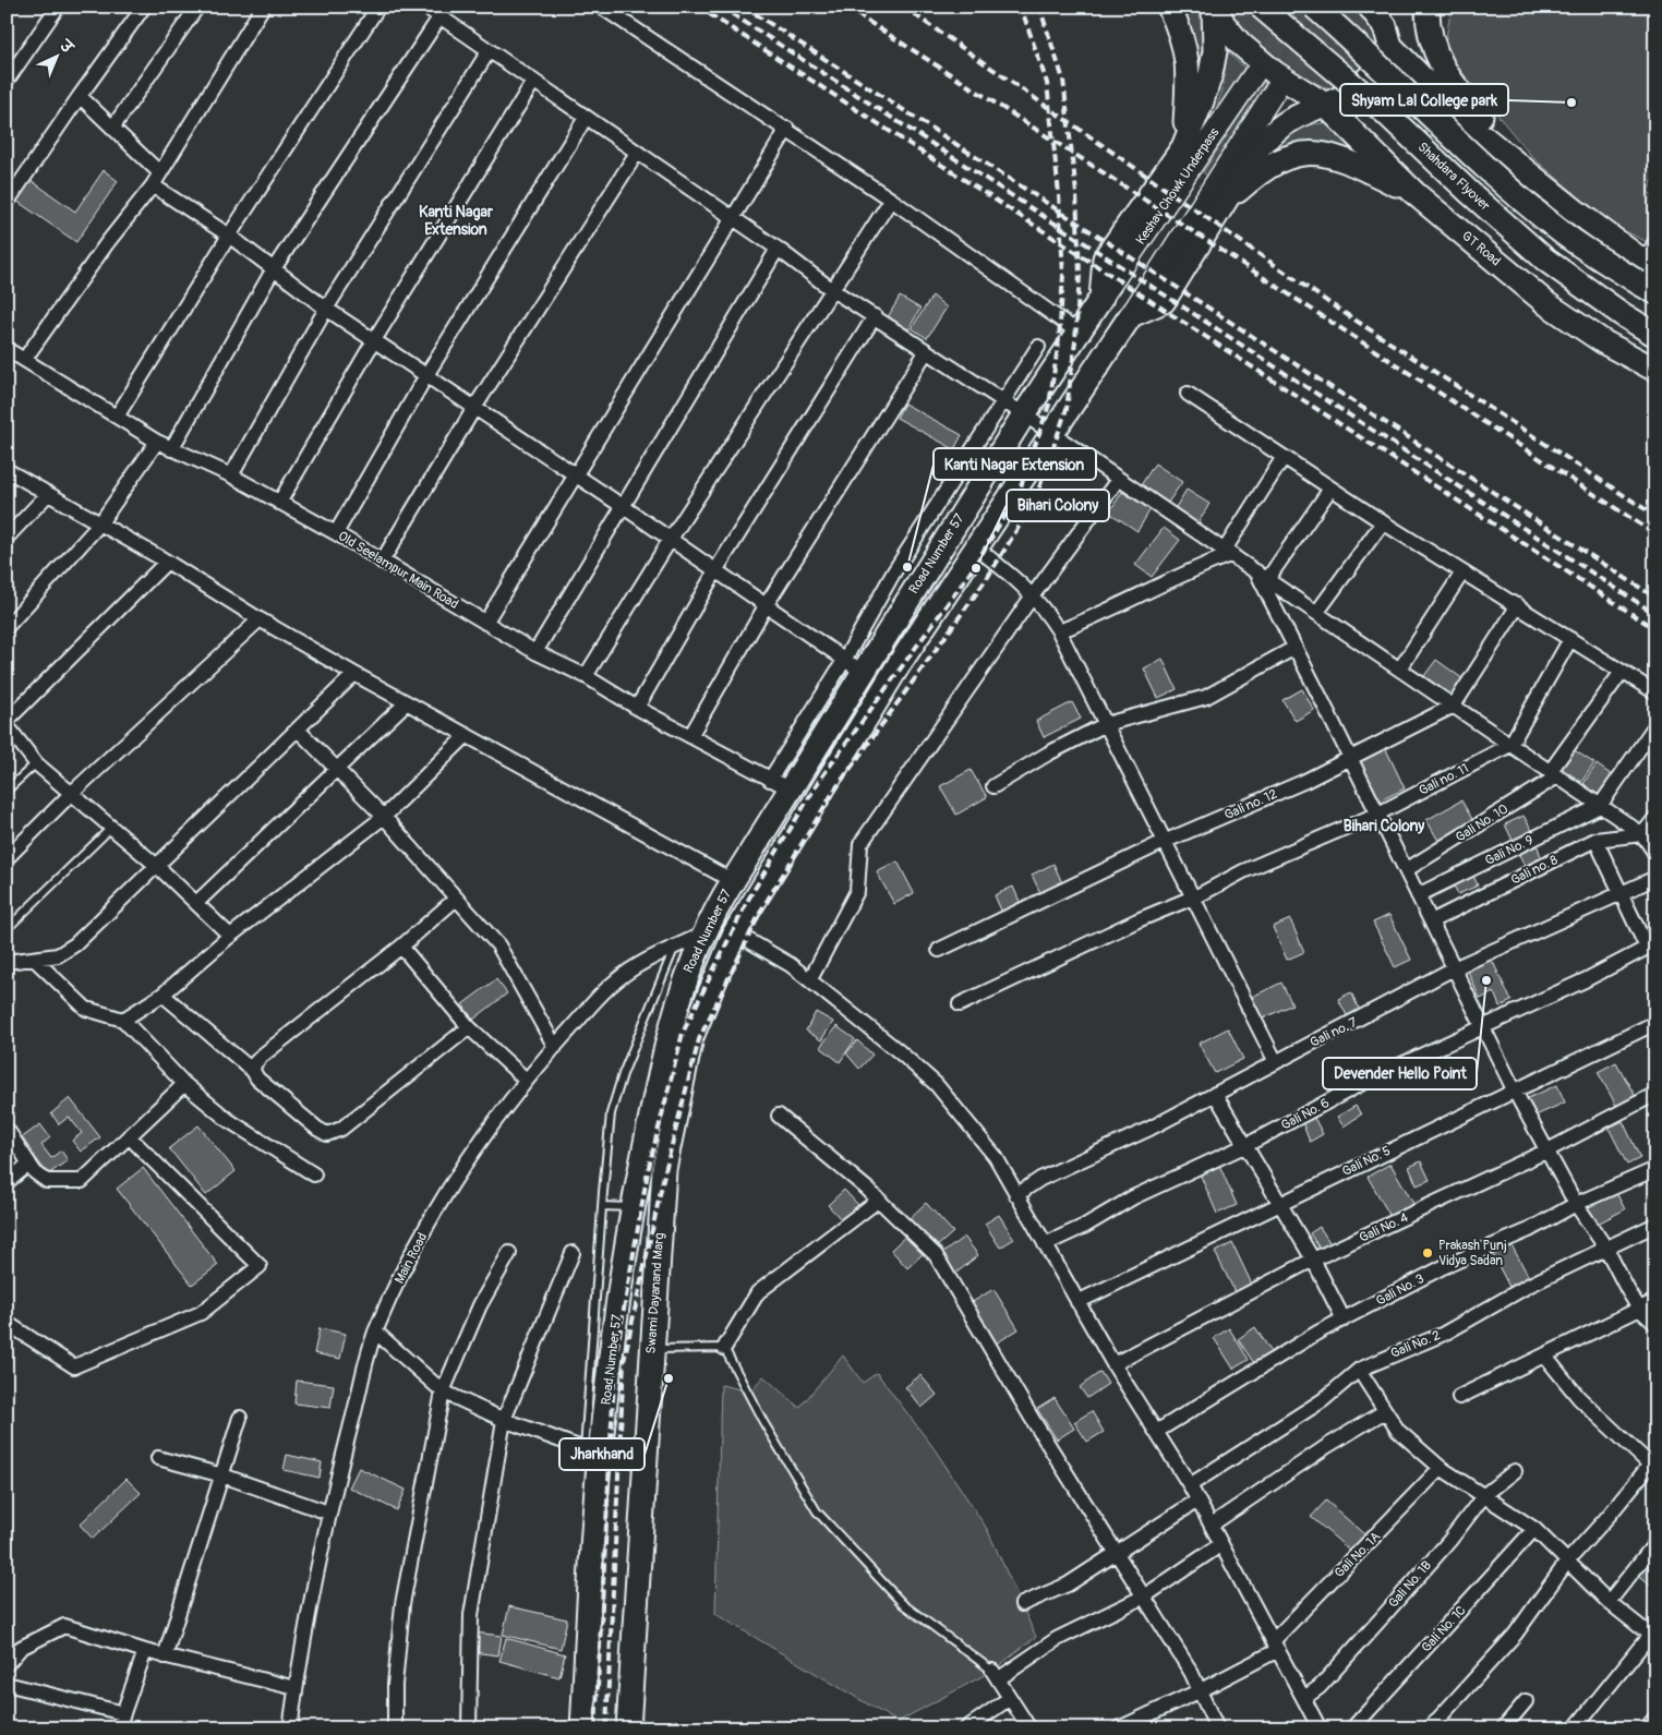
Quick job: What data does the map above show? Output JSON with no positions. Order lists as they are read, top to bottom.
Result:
{
  "streets": {
    "main road": [
      "Shahdara Flyover",
      "Keshav Chowk Underpass",
      "GT Road",
      "Road Number 57",
      "Swami Dayanand Marg"
    ],
    "street": [
      "Old Seelampur Main Road",
      "Gali no. 11",
      "Gali no. 12",
      "Gali No. 10",
      "Gali No. 9",
      "Gali no. 8",
      "Gali no. 7",
      "Gali No. 6",
      "Gali No. 5",
      "Gali No. 4",
      "Main Road",
      "Gali No. 3",
      "Gali No. 2",
      "Gali No. 1A",
      "Gali No. 1B",
      "Gali No. 1C"
    ]
  },
  "crossings": [
    ["Keshav Chowk Underpass", "Road Number 57"],
    ["Road Number 57", "Old Seelampur Main Road"],
    ["Road Number 57", "Main Road"],
    ["Road Number 57", "Swami Dayanand Marg"]
  ],
  "districts": ["Kanti Nagar Extension", "Bihari Colony"],
  "places": [
    "Shyam Lal College park",
    "Kanti Nagar Extension",
    "Bihari Colony",
    "Devender Hello Point",
    "Prakash Punj Vidya Sadan",
    "Jharkhand"
  ],
  "north": "top right"
}
